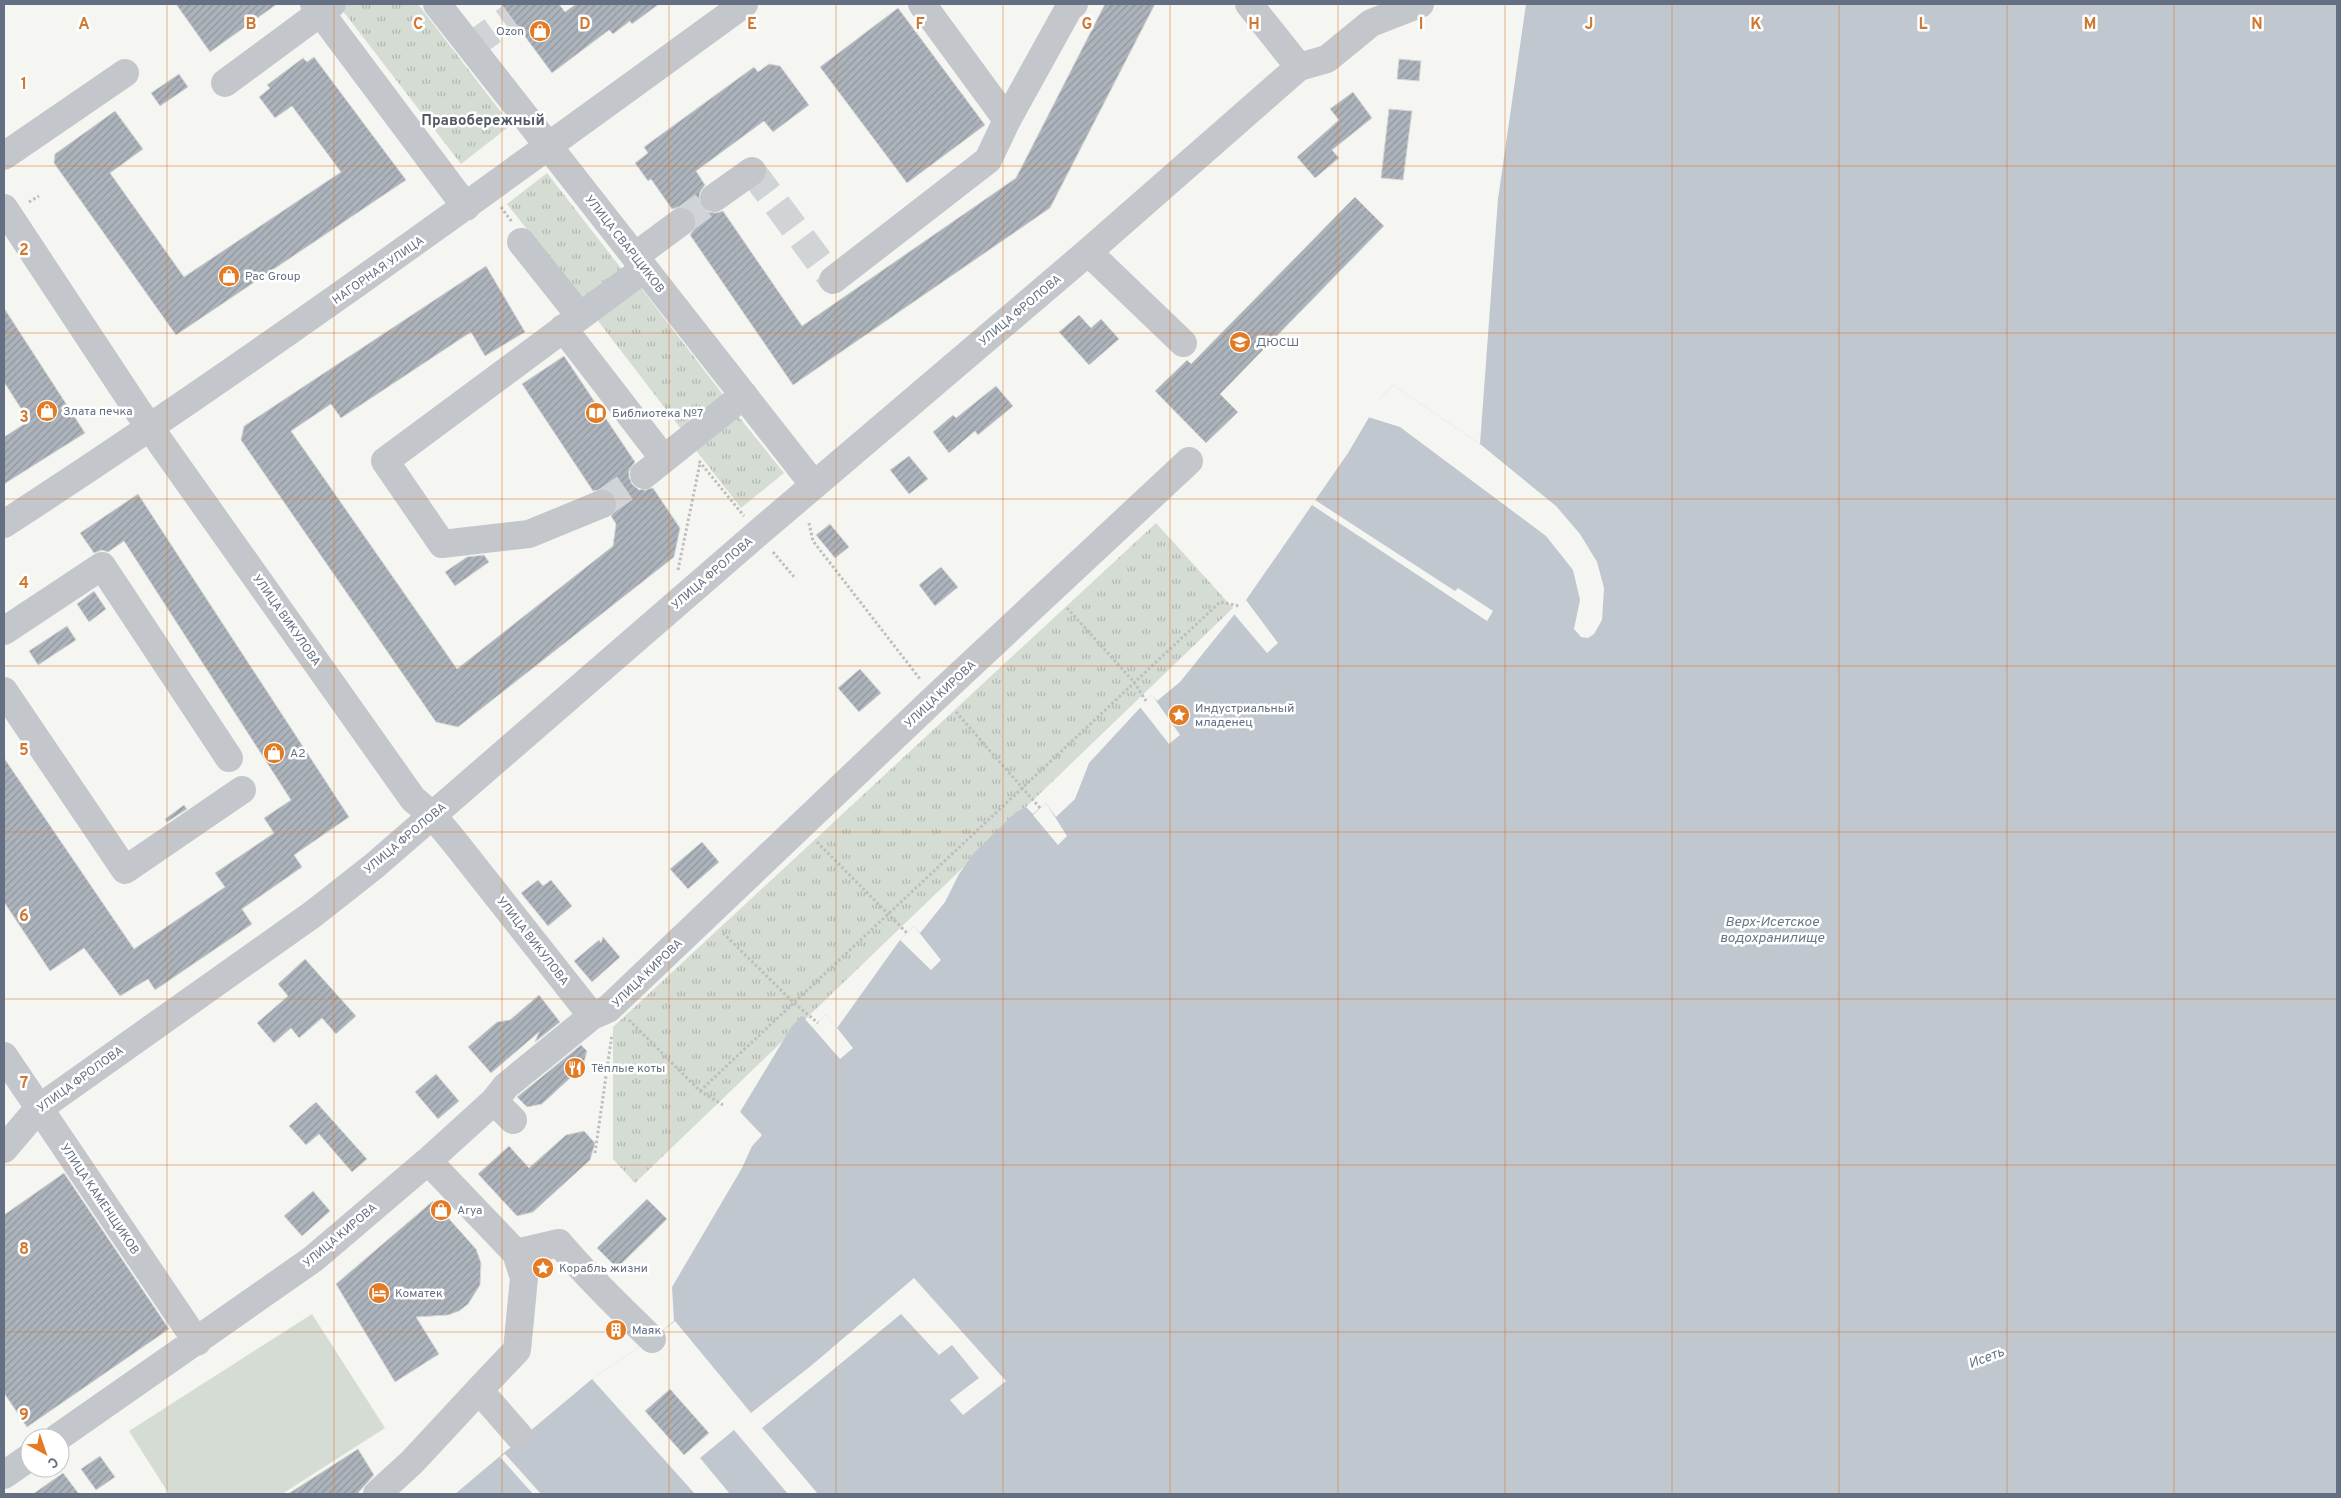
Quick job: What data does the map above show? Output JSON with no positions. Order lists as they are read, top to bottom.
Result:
{
  "streets": {
    "street": [
      "УЛИЦА СВАРЩИКОВ",
      "НАГОРНАЯ УЛИЦА",
      "УЛИЦА ФРОЛОВА",
      "УЛИЦА ВИКУЛОВА",
      "УЛИЦА КИРОВА",
      "УЛИЦА КАМЕНЩИКОВ"
    ]
  },
  "crossings": [
    ["УЛИЦА СВАРЩИКОВ", "НАГОРНАЯ УЛИЦА"],
    ["УЛИЦА СВАРЩИКОВ", "УЛИЦА ФРОЛОВА"],
    ["НАГОРНАЯ УЛИЦА", "УЛИЦА ВИКУЛОВА"],
    ["УЛИЦА ФРОЛОВА", "УЛИЦА ВИКУЛОВА"],
    ["УЛИЦА ФРОЛОВА", "УЛИЦА КАМЕНЩИКОВ"],
    ["УЛИЦА ВИКУЛОВА", "УЛИЦА КИРОВА"],
    ["УЛИЦА КИРОВА", "УЛИЦА КАМЕНЩИКОВ"]
  ],
  "districts": ["Правобережный"],
  "water": ["Верх-Исетское водохранилище", "Исеть"],
  "places": {
    "shop": [
      "Ozon",
      "Pac Group",
      "Злата печка",
      "А2",
      "Arya"
    ],
    "school or university": ["ДЮСШ"],
    "library": ["Библиотека №7"],
    "place": ["Индустриальный младенец", "Корабль жизни"],
    "restaurant": ["Тёплые коты"],
    "hotel": ["Коматек"],
    "building": ["Маяк"]
  },
  "north": "bottom right",
  "grid": {
    "columns": [
      "A",
      "B",
      "C",
      "D",
      "E",
      "F",
      "G",
      "H",
      "I",
      "J",
      "K",
      "L",
      "M",
      "N"
    ],
    "rows": [
      "1",
      "2",
      "3",
      "4",
      "5",
      "6",
      "7",
      "8",
      "9"
    ]
  }
}
